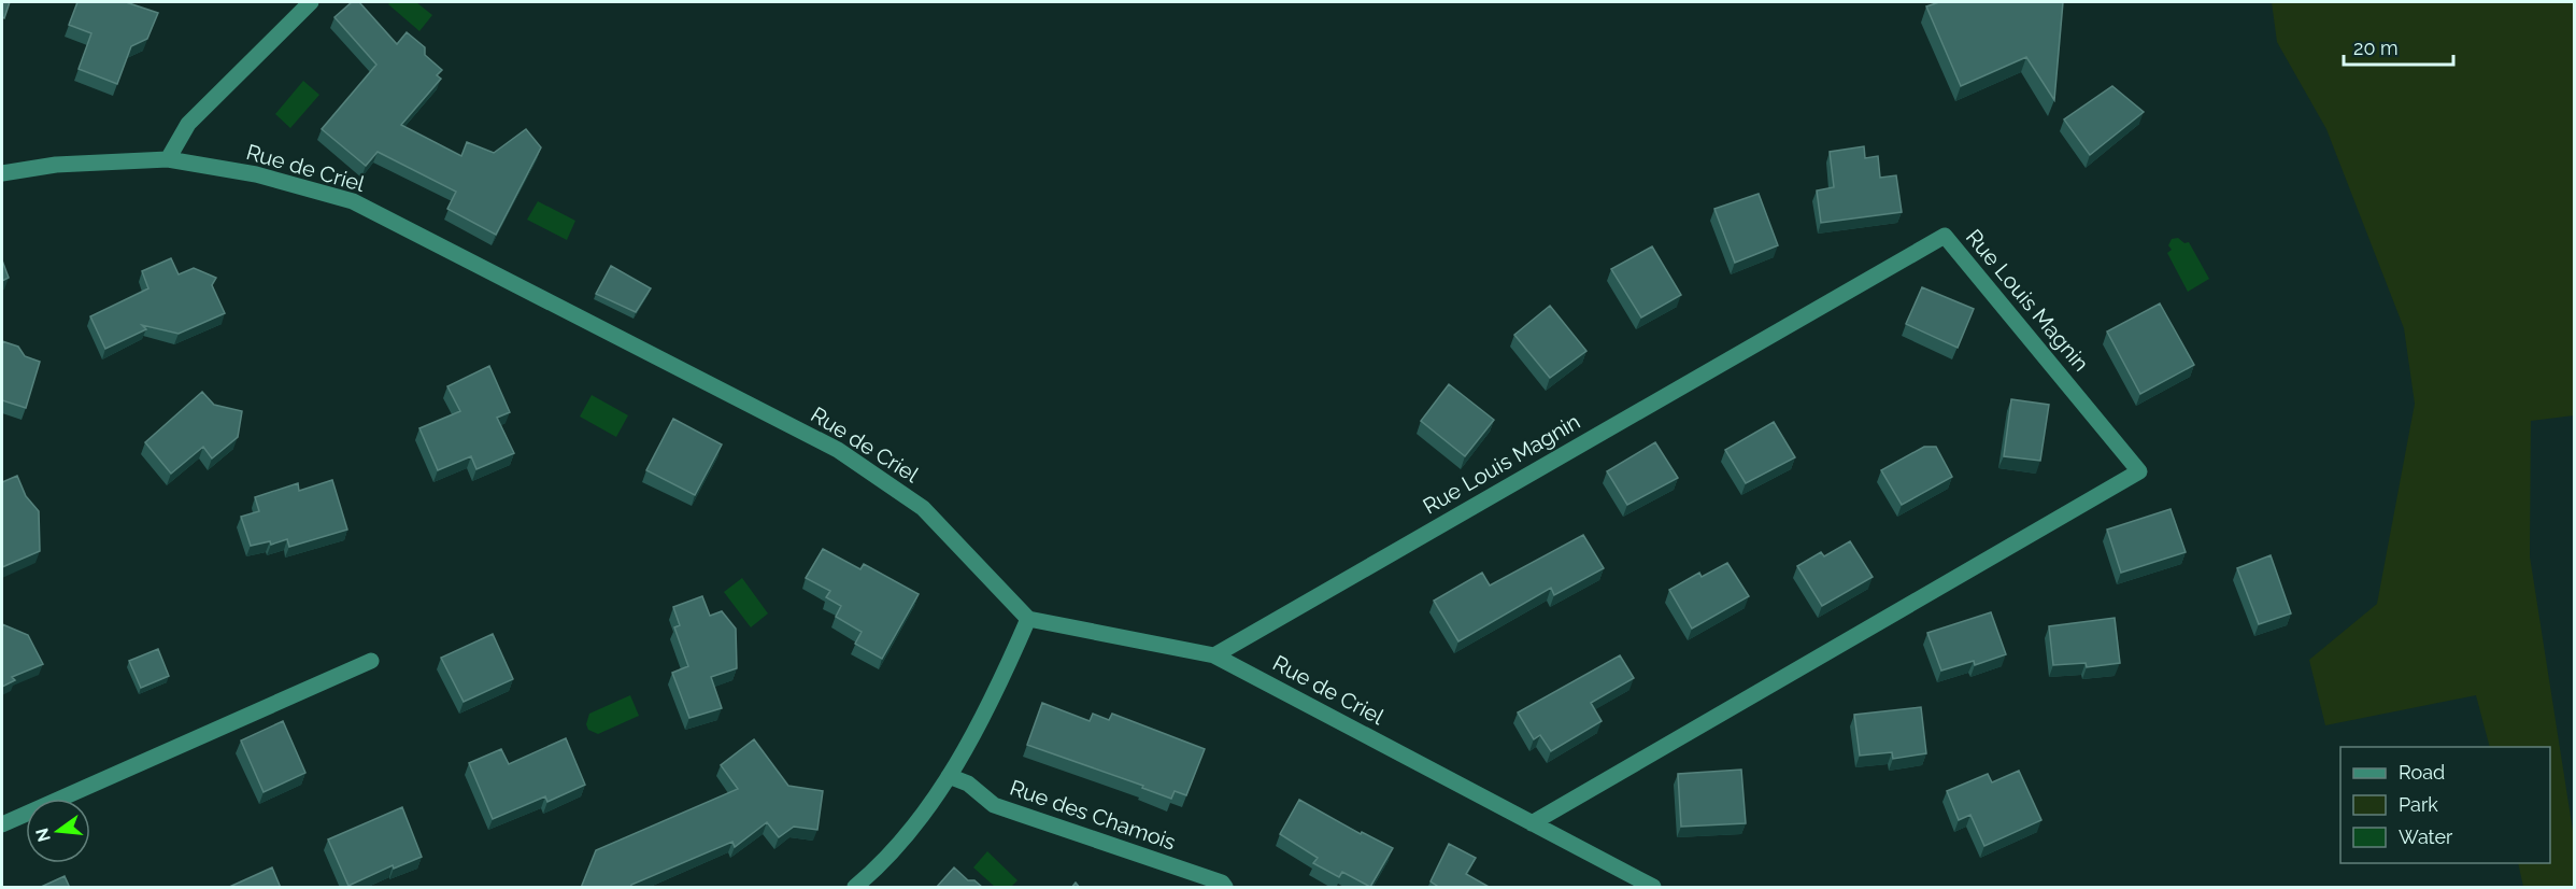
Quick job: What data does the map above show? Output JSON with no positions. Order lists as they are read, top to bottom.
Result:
{
  "streets": {
    "street": ["Rue de Criel", "Rue Louis Magnin", "Rue des Chamois"]
  },
  "crossings": [
    ["Rue de Criel", "Rue Louis Magnin"]
  ],
  "legend": ["Road", "Park", "Water"],
  "scale_bar": "20 m",
  "north": "left"
}
